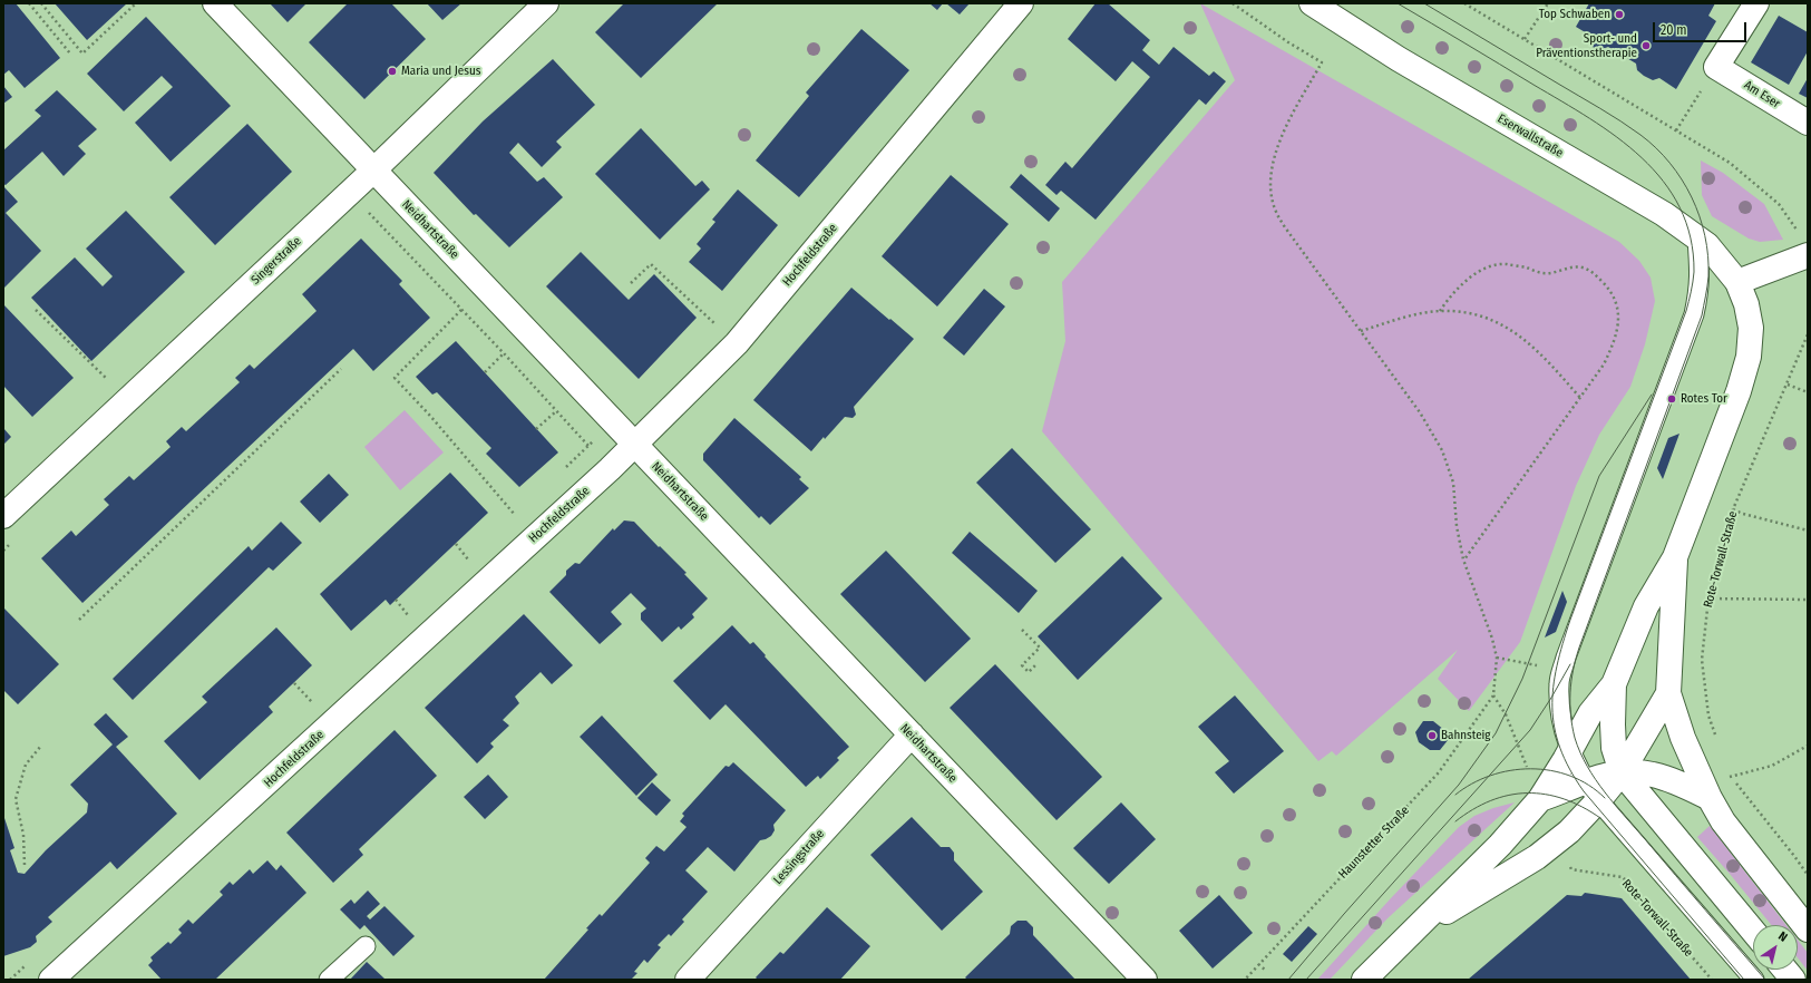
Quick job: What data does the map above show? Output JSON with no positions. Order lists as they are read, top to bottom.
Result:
{
  "streets": {
    "street": [
      "Am Eser",
      "Eserwallstraße",
      "Neidhartstraße",
      "Hochfeldstraße",
      "Singerstraße",
      "Lessingstraße"
    ],
    "path": ["Rote-Torwall-Straße", "Haunstetter Straße"]
  },
  "crossings": [
    ["Neidhartstraße", "Hochfeldstraße"],
    ["Neidhartstraße", "Singerstraße"],
    ["Neidhartstraße", "Lessingstraße"]
  ],
  "places": [
    "Top Schwaben",
    "Sport- und Präventionstherapie",
    "Maria und Jesus",
    "Rotes Tor",
    "Bahnsteig"
  ],
  "scale_bar": "20 m",
  "north": "top right"
}
